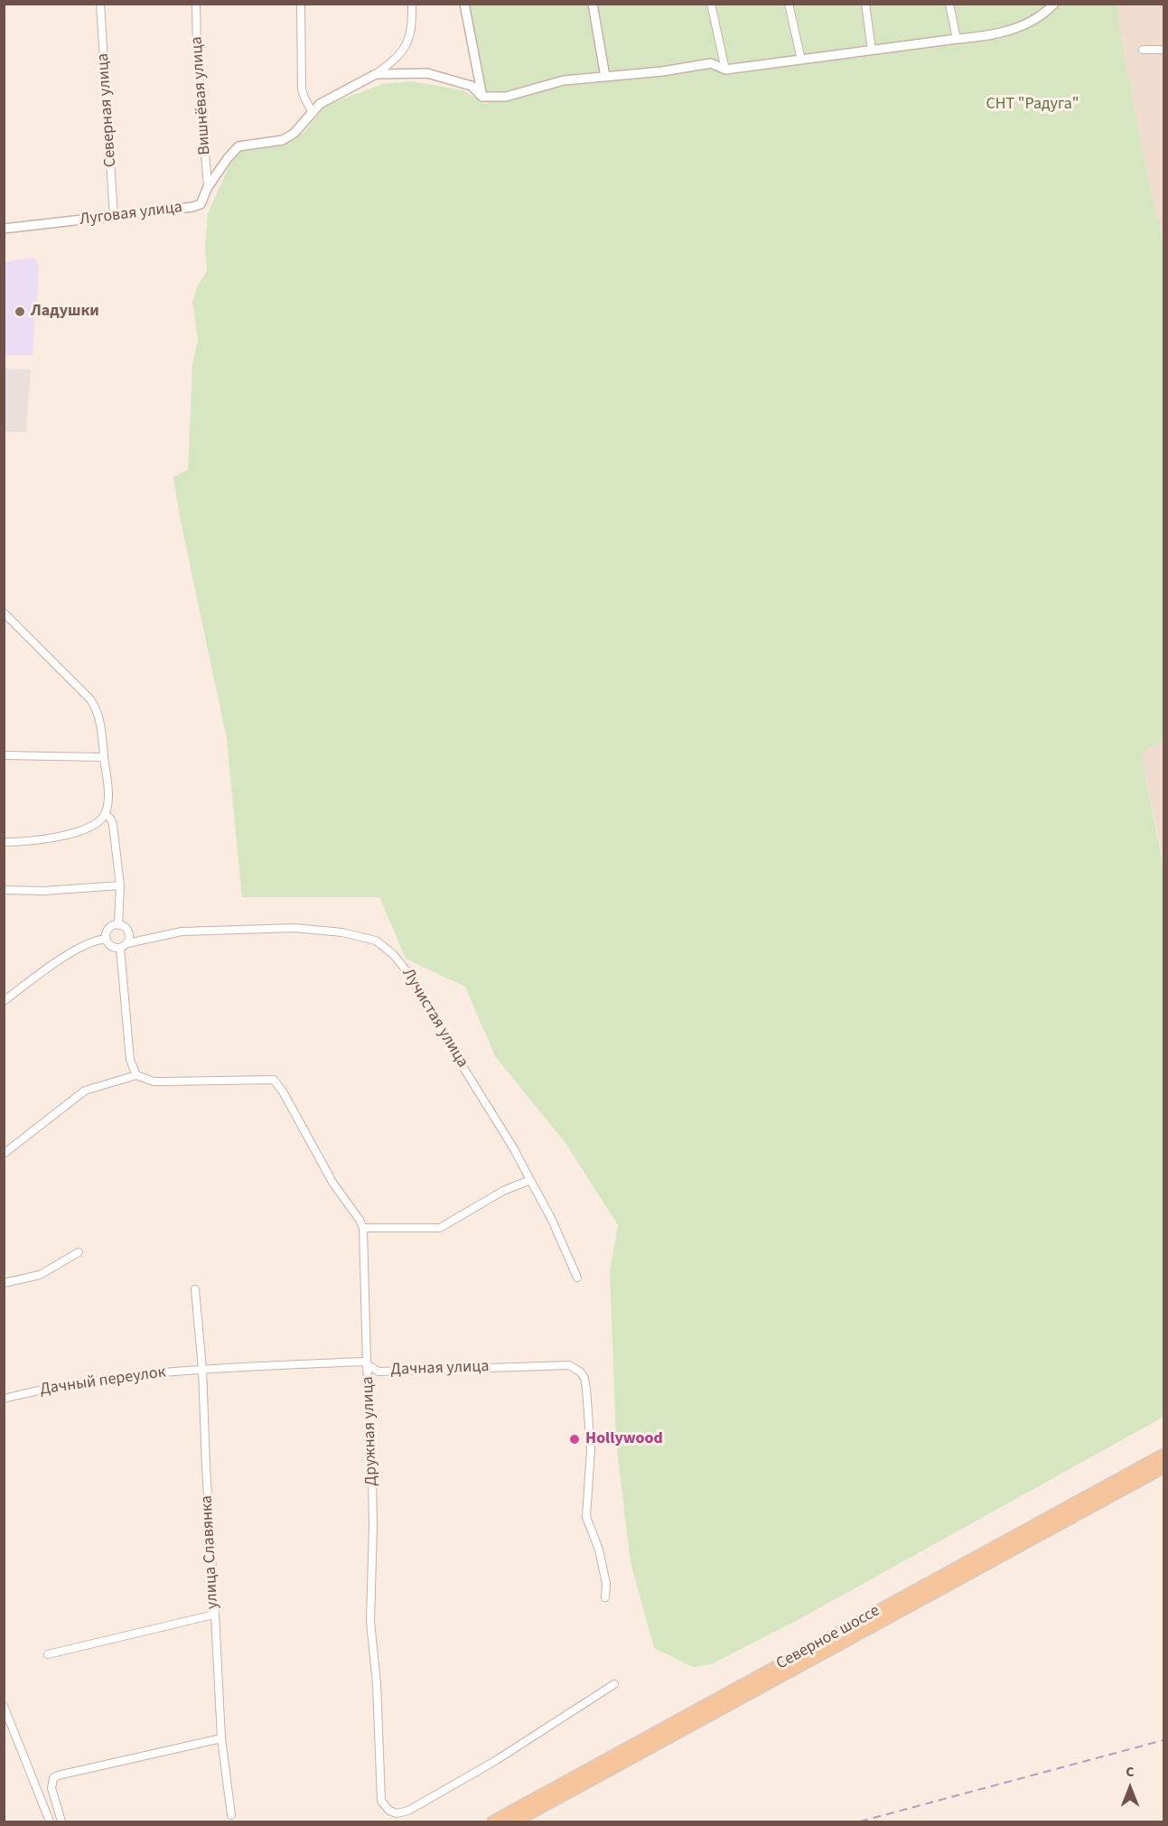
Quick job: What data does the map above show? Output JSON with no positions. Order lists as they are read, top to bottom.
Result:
{
  "streets": {
    "main road": ["Северное шоссе"],
    "street": [
      "Вишнёвая улица",
      "Северная улица",
      "Луговая улица",
      "Лучистая улица",
      "Дачная улица",
      "Дачный переулок",
      "Дружная улица",
      "улица Славянка"
    ]
  },
  "crossings": [
    ["Вишнёвая улица", "Луговая улица"],
    ["Северная улица", "Луговая улица"],
    ["Дачная улица", "Дачный переулок"],
    ["Дачная улица", "Дружная улица"],
    ["Дачная улица", "улица Славянка"],
    ["Дачный переулок", "улица Славянка"]
  ],
  "parks": ["СНТ \"Радуга\""],
  "places": ["Ладушки", "Hollywood"],
  "north": "top"
}
